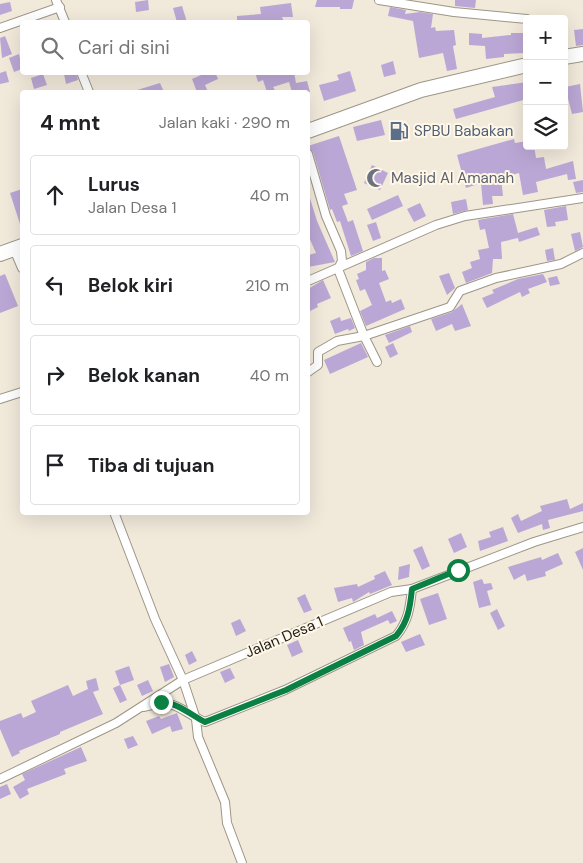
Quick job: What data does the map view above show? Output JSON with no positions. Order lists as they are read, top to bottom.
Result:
{
  "streets": {
    "street": ["Jalan Desa 1"]
  },
  "places": {
    "fuel station": ["SPBU Babakan"],
    "mosque": ["Masjid Al Amanah"]
  },
  "page": {
    "map_buttons": ["+", "−"],
    "search": "Cari di sini",
    "heading": ["4 mnt", "Jalan kaki · 290 m"],
    "list": [
      ["Lurus", "Jalan Desa 1", "40 m"],
      ["Belok kiri", "210 m"],
      ["Belok kanan", "40 m"],
      "Tiba di tujuan"
    ]
  }
}
